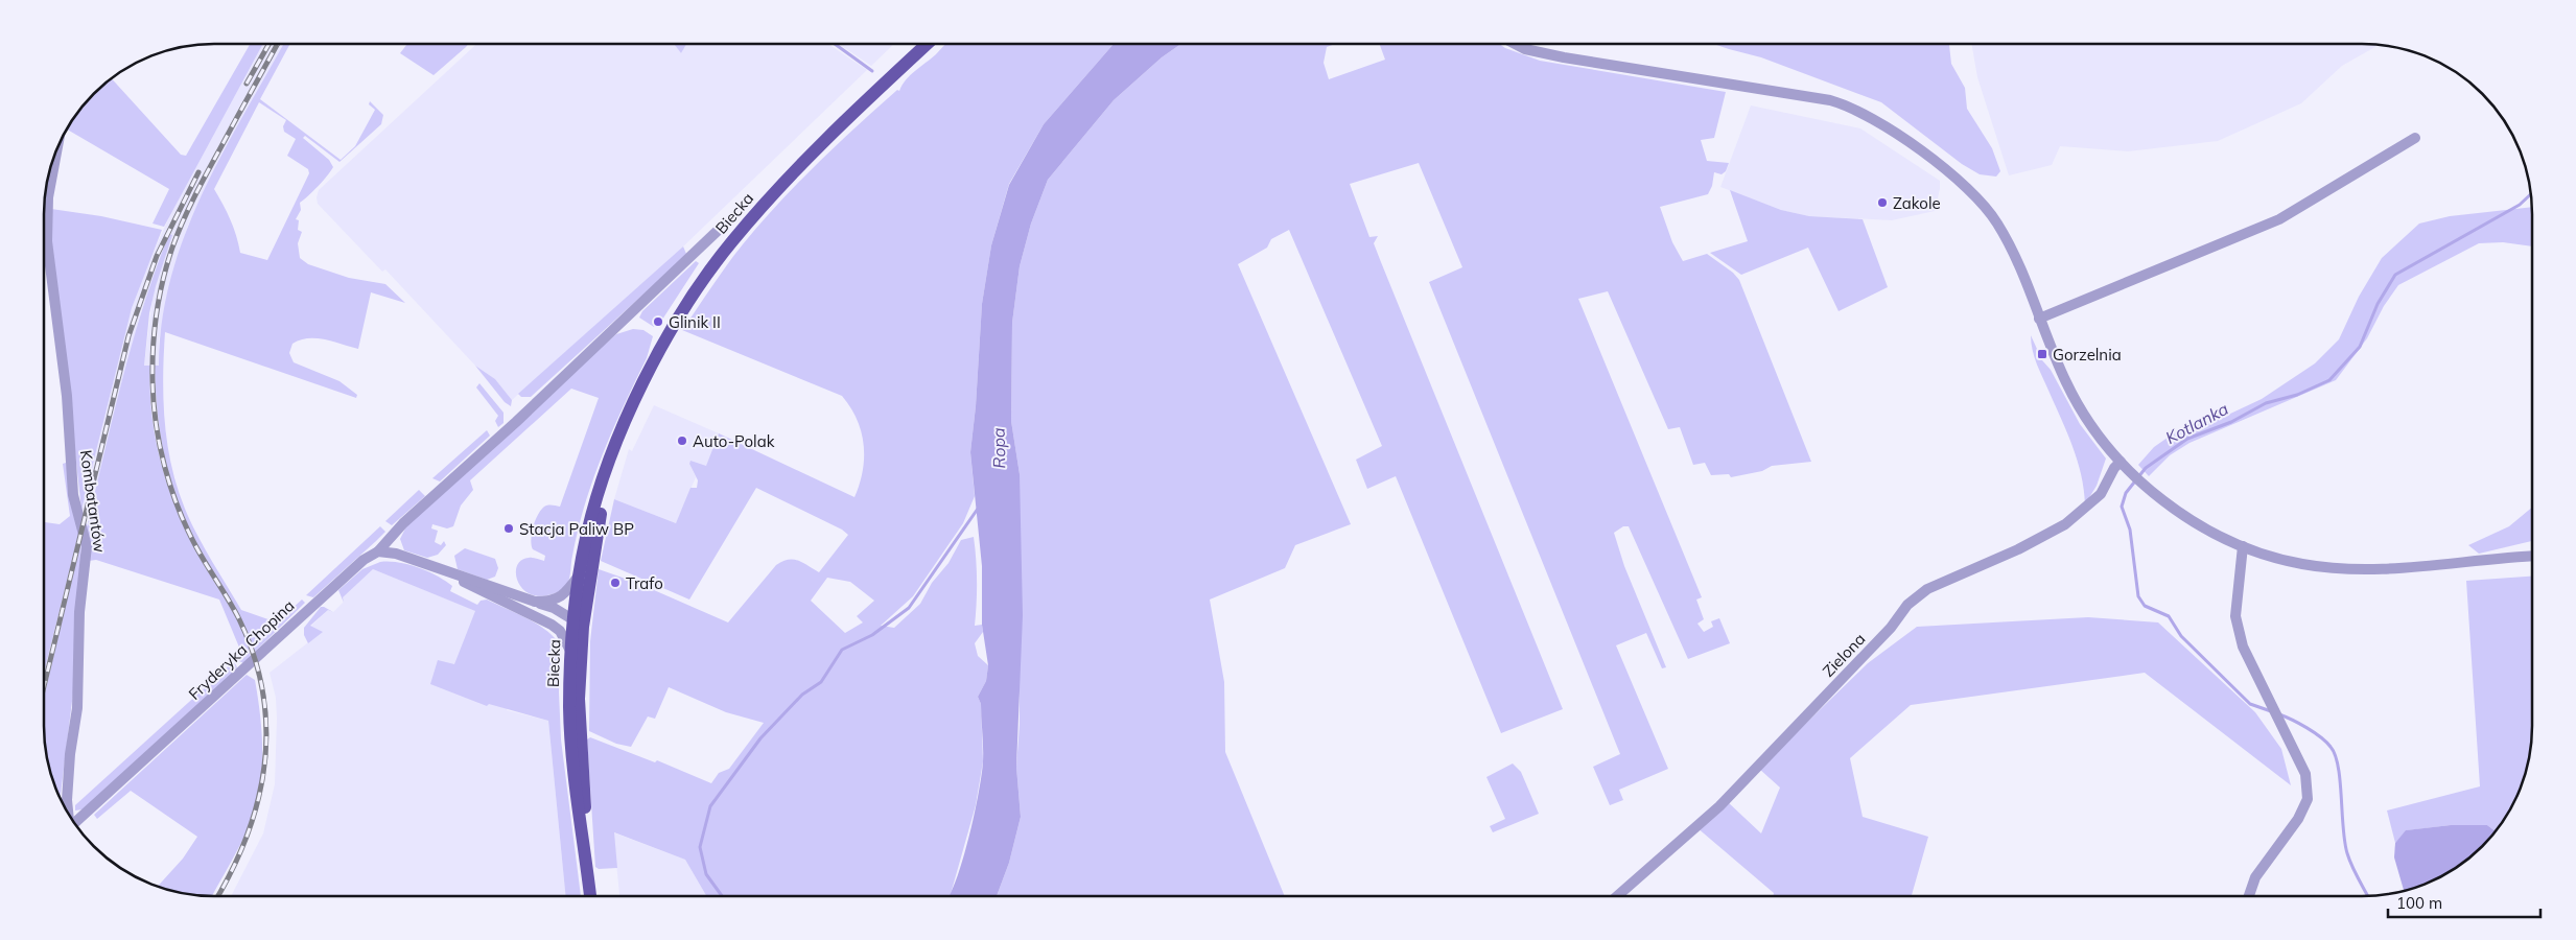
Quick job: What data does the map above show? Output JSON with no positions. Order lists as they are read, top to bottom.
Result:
{
  "streets": {
    "main road": ["Biecka"],
    "street": ["Kombatantów", "Fryderyka Chopina", "Zielona"]
  },
  "water": ["Kotlanka", "Ropa"],
  "places": {
    "other": [
      "Zakole",
      "Glinik II",
      "Auto-Polak",
      "Stacja Paliw BP",
      "Trafo"
    ],
    "transit": ["Gorzelnia"]
  },
  "scale_bar": "100 m"
}
